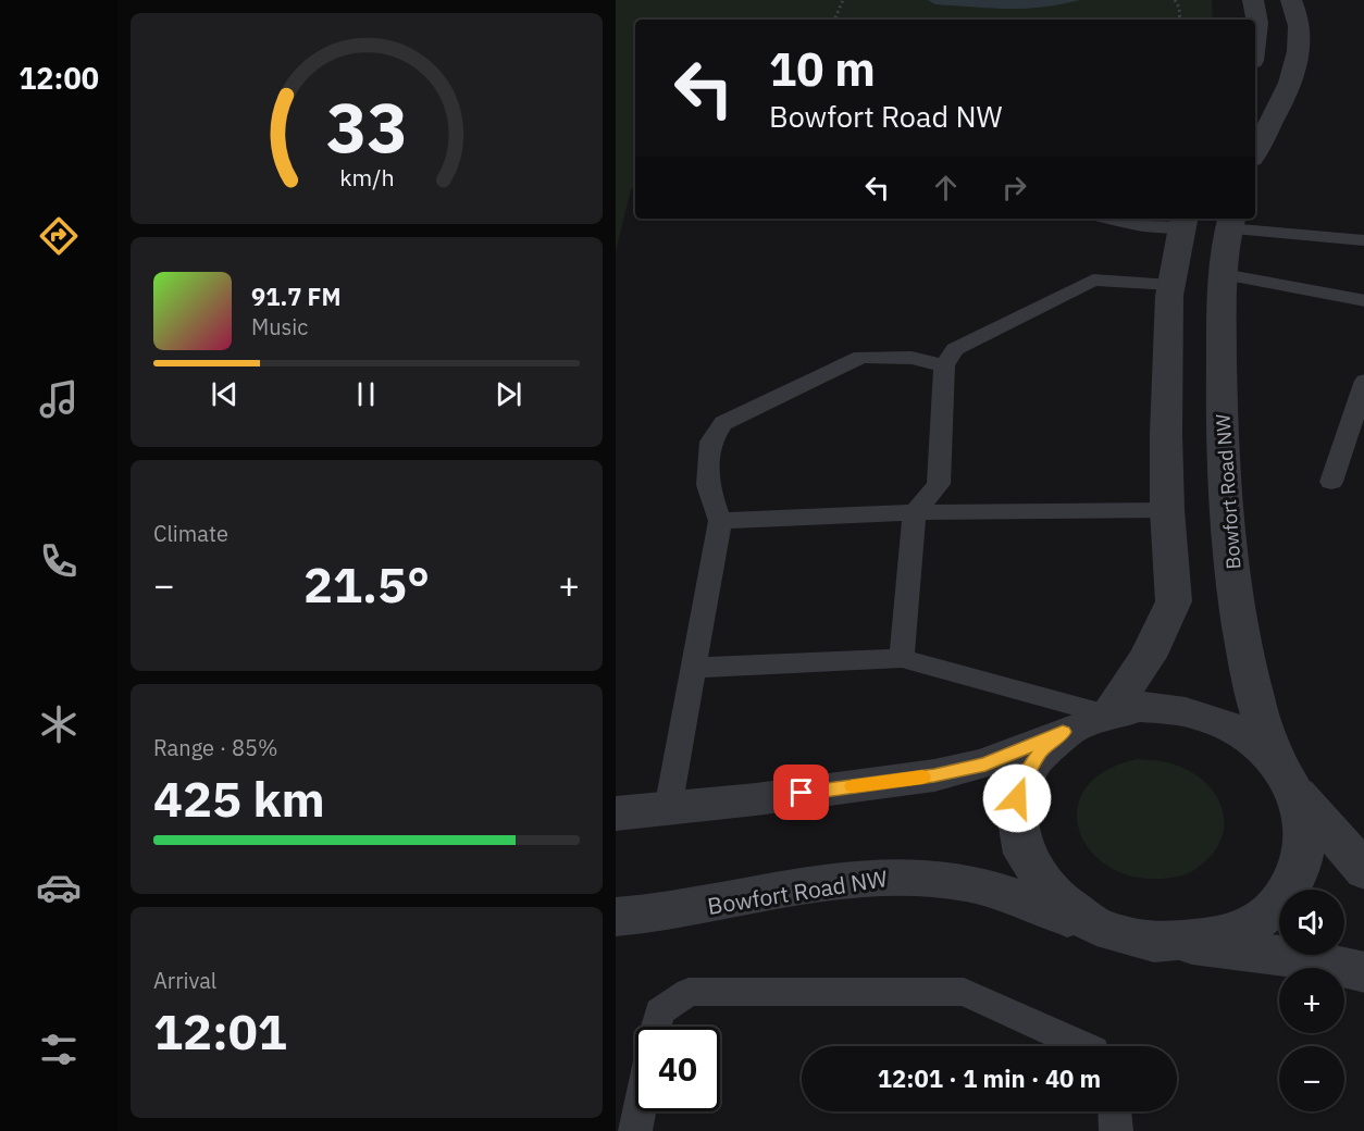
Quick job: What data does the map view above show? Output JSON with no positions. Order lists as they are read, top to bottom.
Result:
{
  "streets": {
    "street": ["Bowfort Road NW"]
  },
  "page": {
    "tabs": "12:00",
    "turn": ["10 m", "Bowfort Road NW"],
    "song": ["91.7 FM", "Music"],
    "tile": [
      "Climate",
      ["Range · 85%", "425 km"],
      ["Arrival", "12:01"]
    ],
    "heat": ["−", "21.5°", "+"],
    "map_buttons": ["+", "−"],
    "limit": "40",
    "trip": "12:01 · 1 min · 40 m",
    "gauge": ["33", "km/h"]
  }
}
